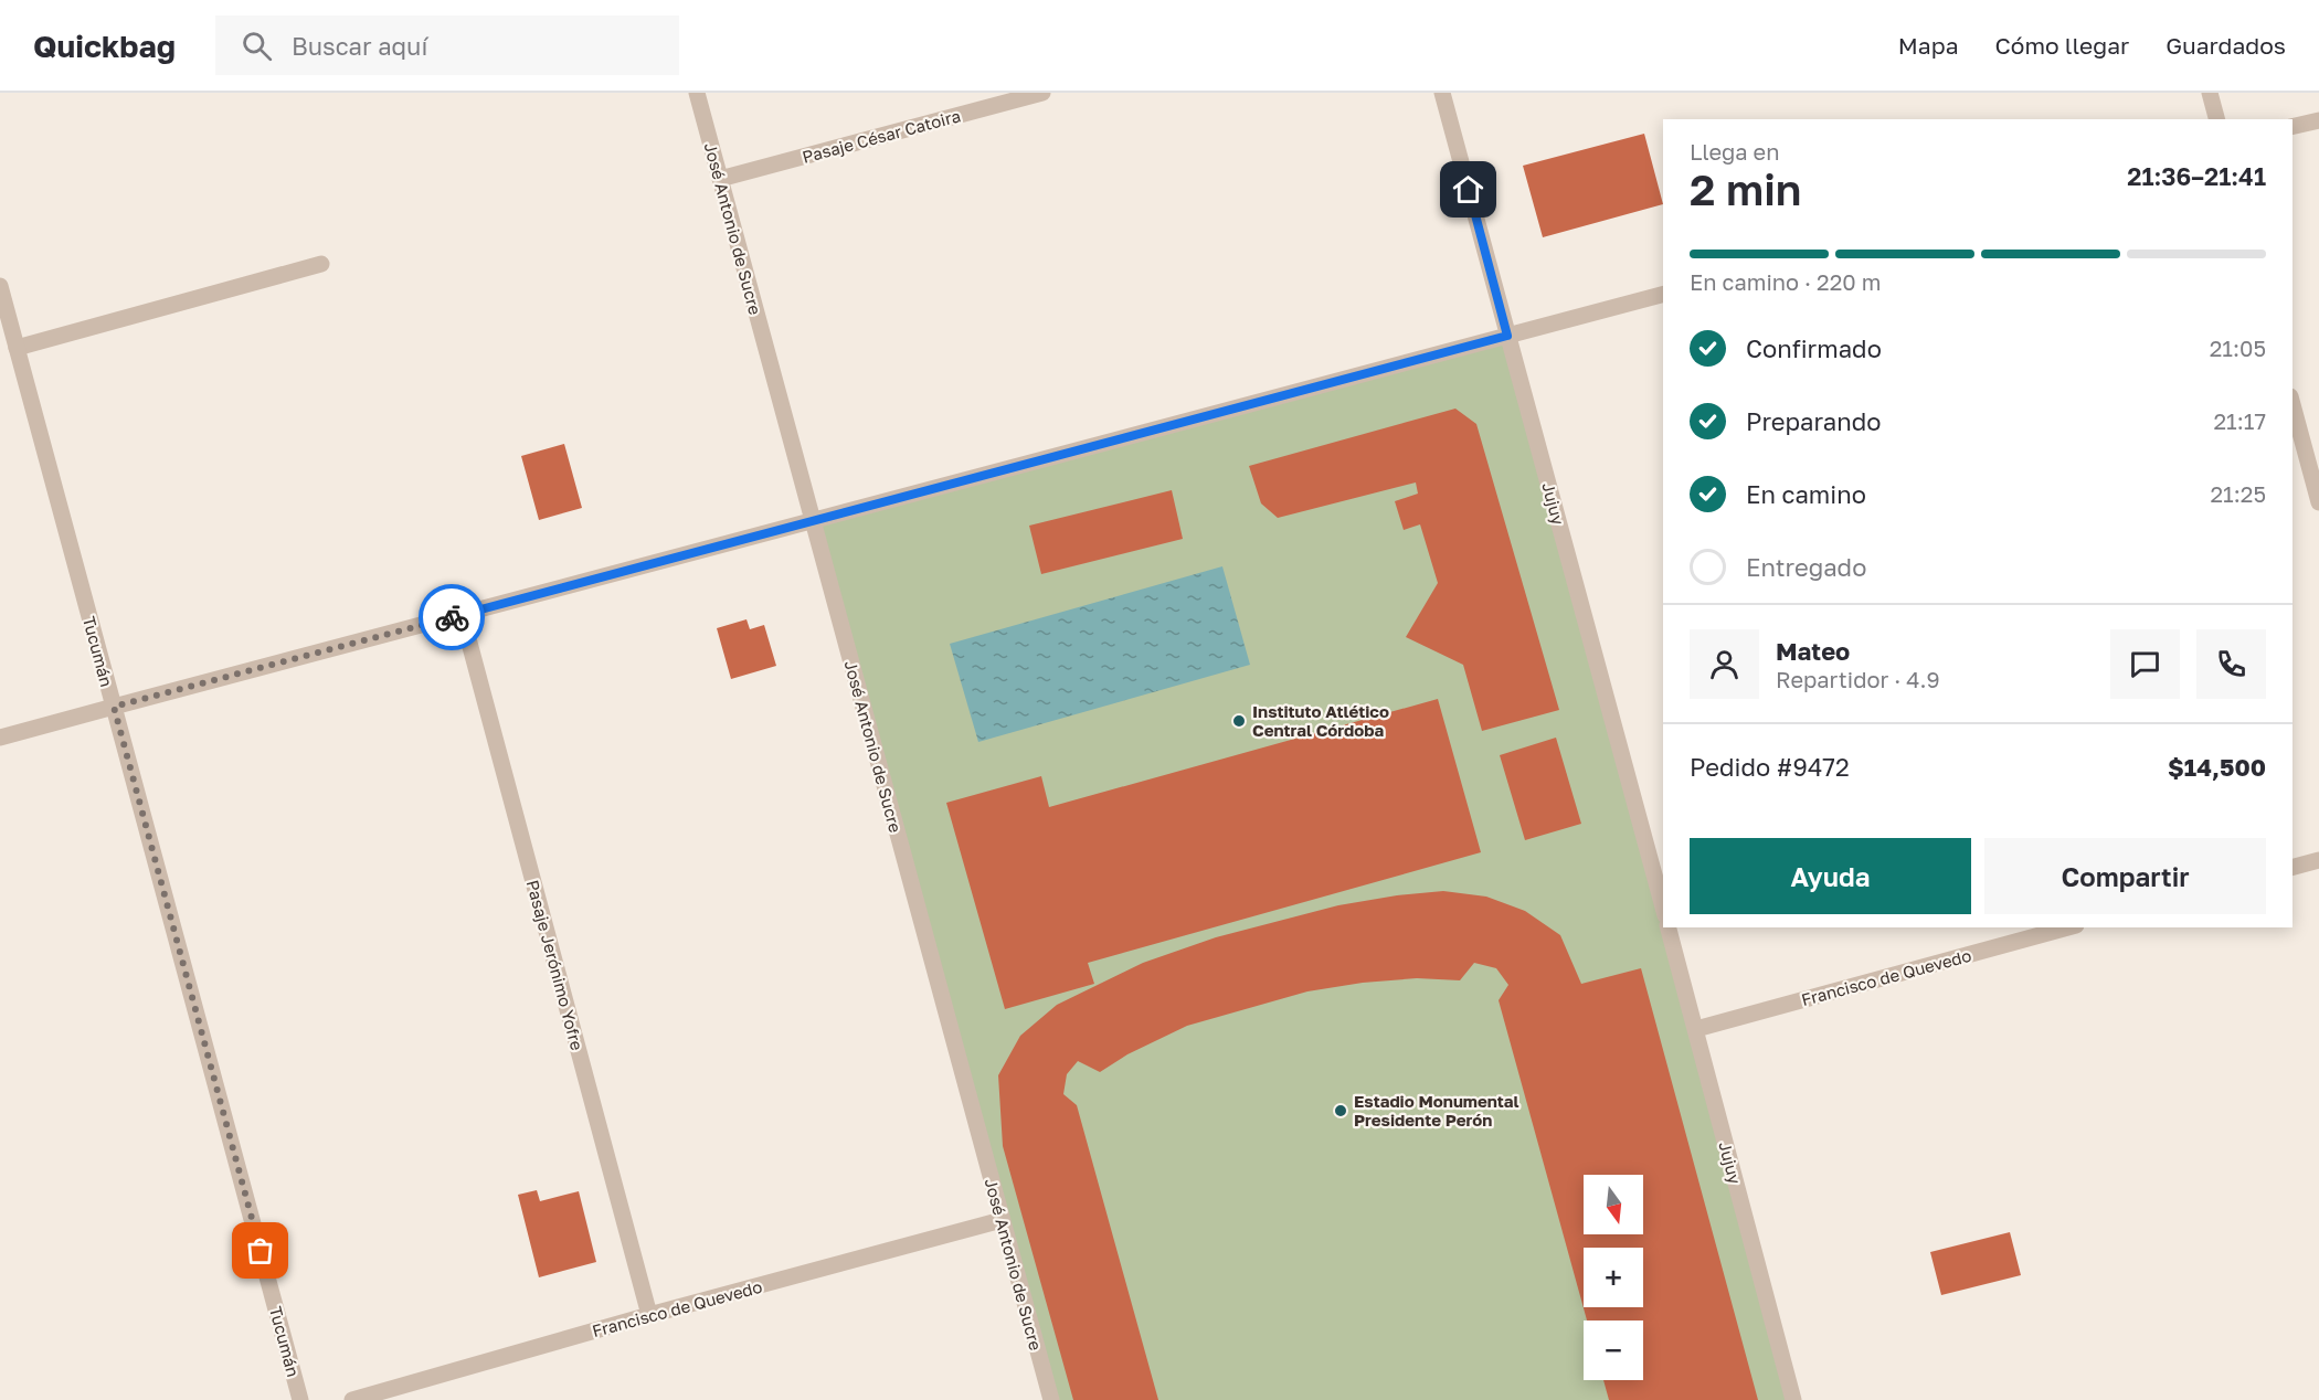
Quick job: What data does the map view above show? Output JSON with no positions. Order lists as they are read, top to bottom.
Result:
{
  "streets": {
    "street": [
      "Pasaje César Catoira",
      "José Antonio de Sucre",
      "Jujuy",
      "Tucumán",
      "Pasaje Jerónimo Yofre",
      "Francisco de Quevedo"
    ]
  },
  "crossings": [
    ["Pasaje César Catoira", "José Antonio de Sucre"],
    ["José Antonio de Sucre", "Francisco de Quevedo"],
    ["Jujuy", "Francisco de Quevedo"],
    ["Pasaje Jerónimo Yofre", "Francisco de Quevedo"]
  ],
  "places": ["Instituto Atlético Central Córdoba", "Estadio Monumental Presidente Perón"],
  "north": "bottom",
  "page": {
    "header": "Quickbag",
    "search": "Buscar aquí",
    "nav": ["Mapa", "Cómo llegar", "Guardados"],
    "heading": ["2 min", "Llega en", "21:36–21:41"],
    "panel": [
      "Mateo",
      "Repartidor · 4.9",
      "Pedido #9472",
      "$14,500"
    ],
    "bar": "En camino · 220 m",
    "list": [
      ["Confirmado", "21:05"],
      ["Preparando", "21:17"],
      ["En camino", "21:25"],
      "Entregado"
    ],
    "buttons": ["Ayuda", "Compartir"],
    "map_buttons": ["+", "−"]
  }
}
